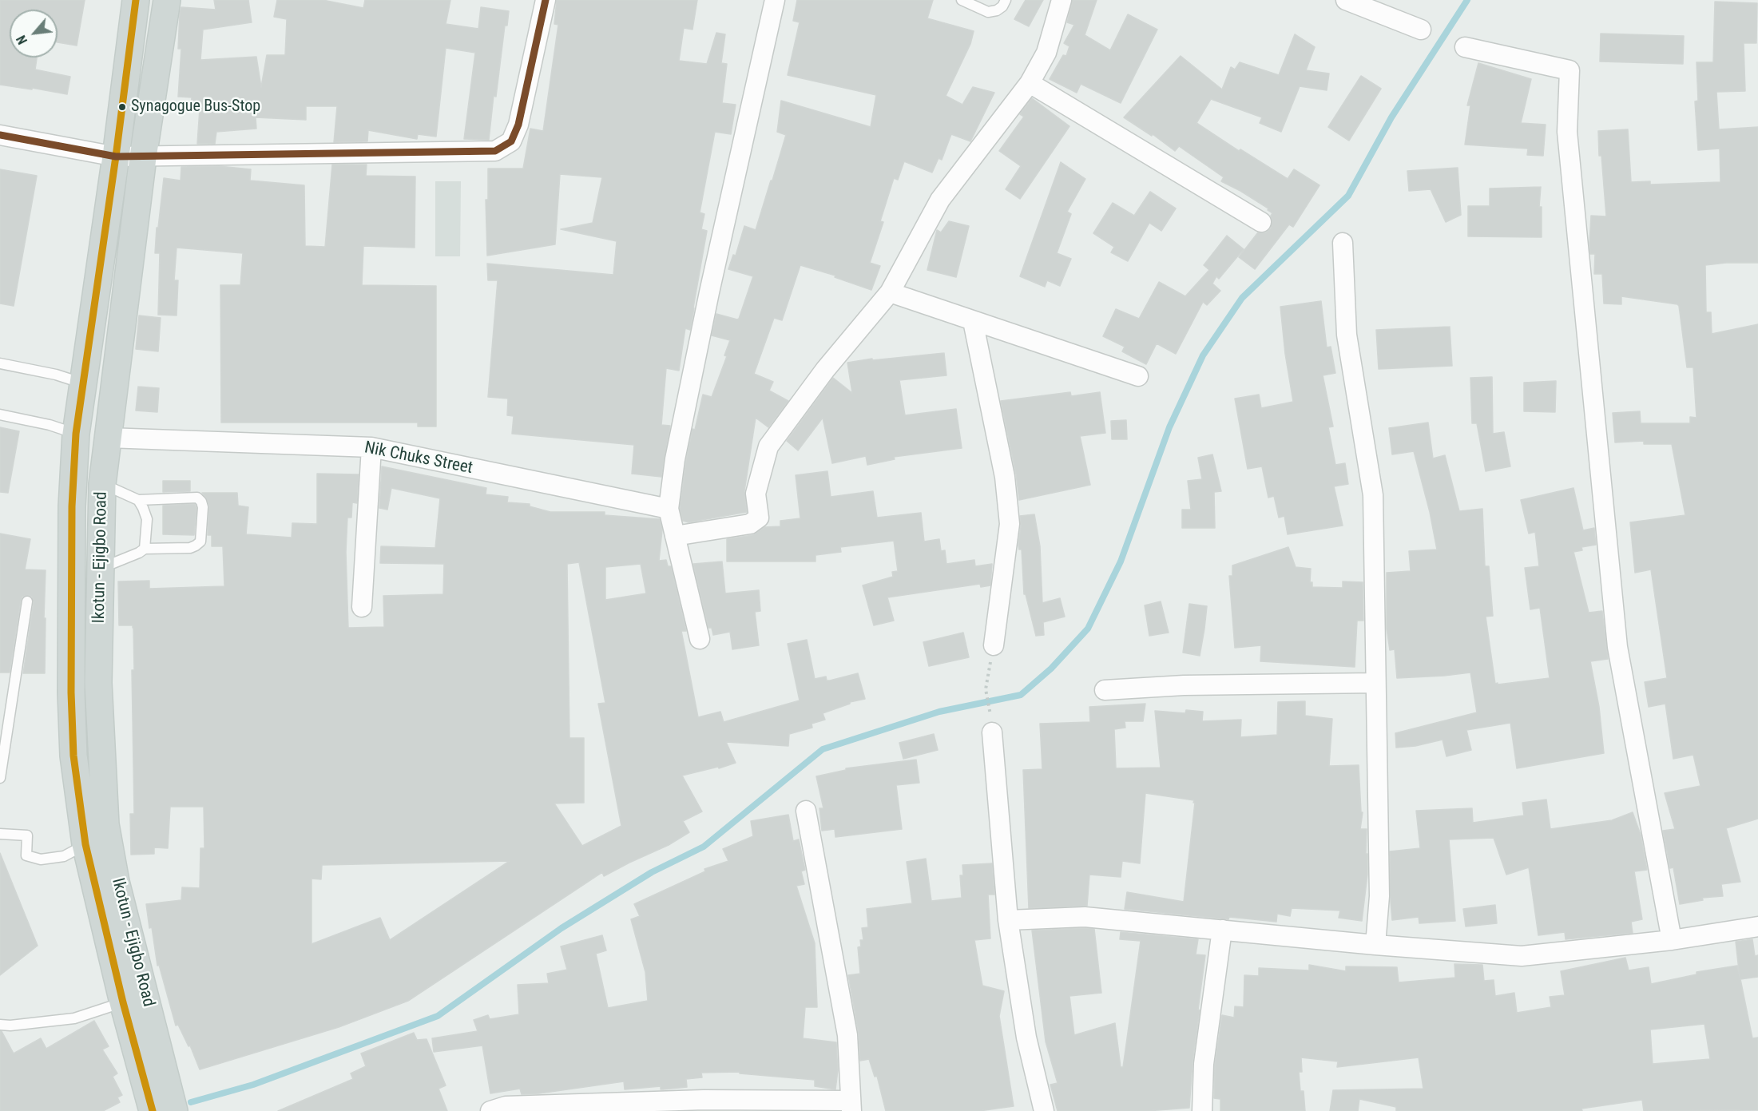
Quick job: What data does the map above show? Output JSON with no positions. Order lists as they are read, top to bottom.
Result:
{
  "streets": {
    "main road": ["Ikotun - Ejigbo Road"],
    "street": ["Nik Chuks Street"]
  },
  "crossings": [
    ["Nik Chuks Street", "Ikotun - Ejigbo Road"]
  ],
  "places": ["Synagogue Bus-Stop"],
  "north": "bottom left"
}
